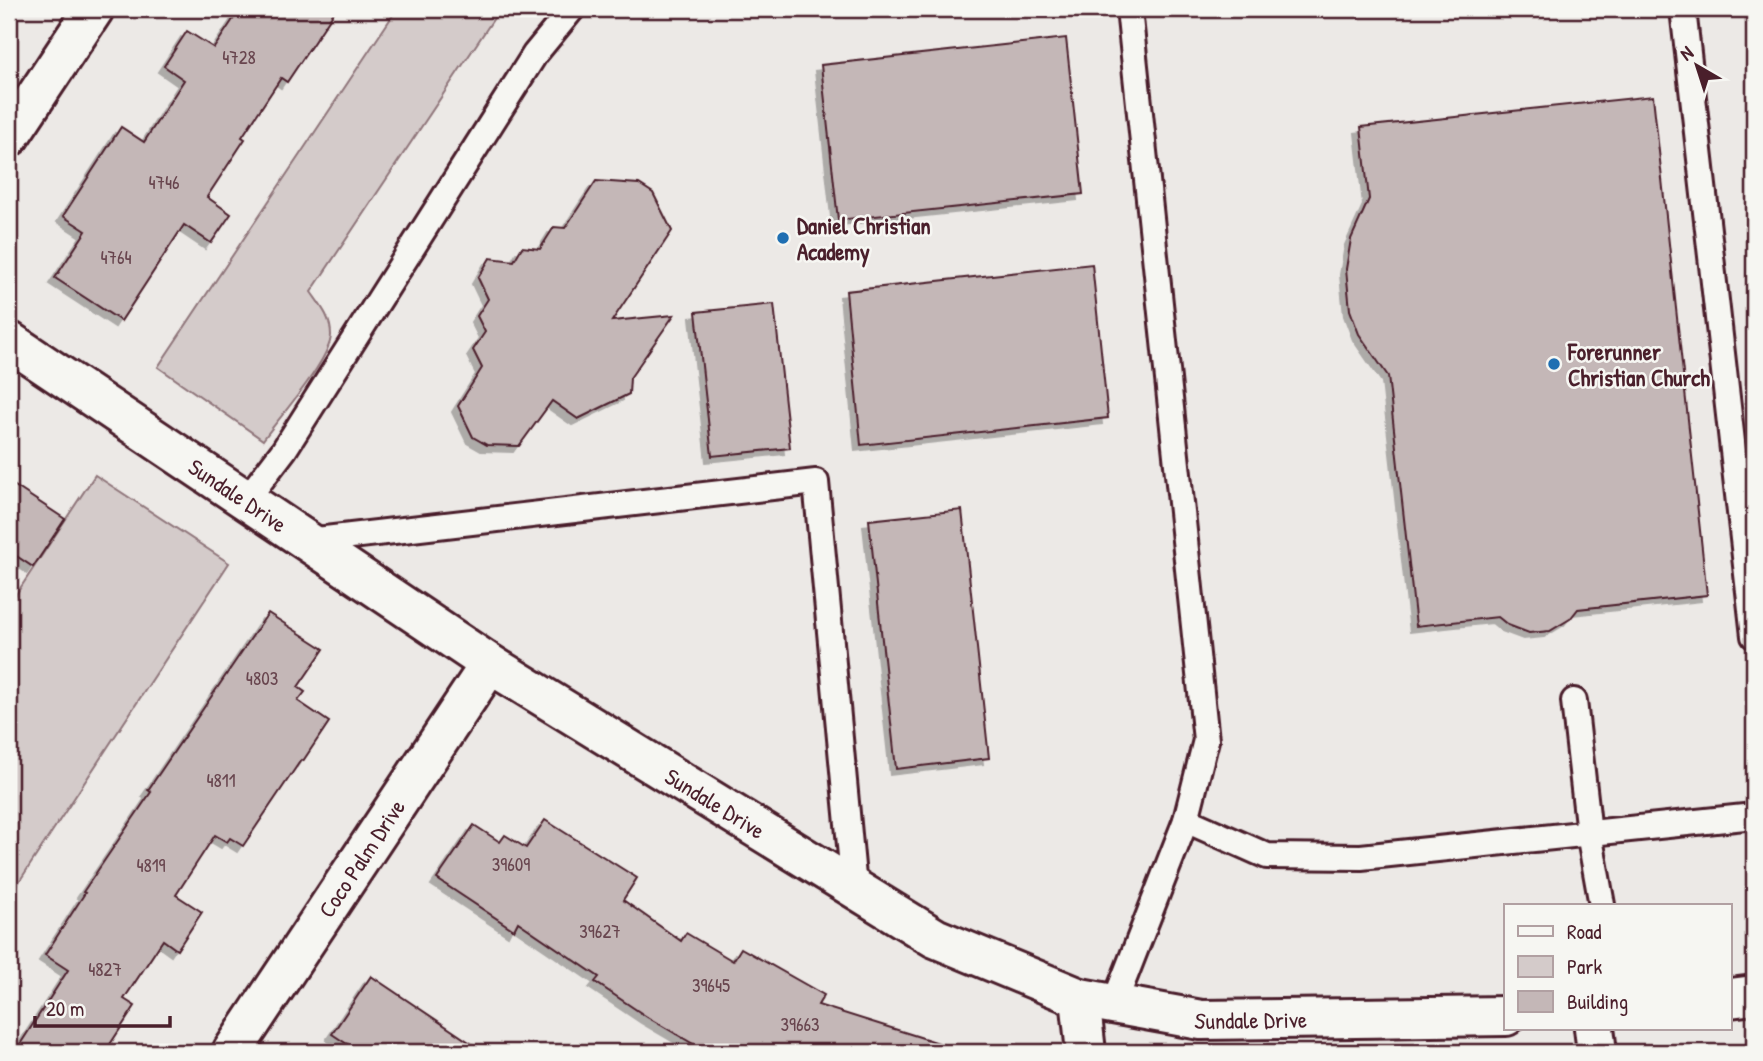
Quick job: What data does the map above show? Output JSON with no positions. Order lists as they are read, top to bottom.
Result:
{
  "streets": {
    "street": ["Sundale Drive", "Coco Palm Drive"]
  },
  "crossings": [
    ["Sundale Drive", "Coco Palm Drive"]
  ],
  "places": ["Daniel Christian Academy", "Forerunner Christian Church"],
  "house_numbers": [
    "4728",
    "4746",
    "4764",
    "4803",
    "4811",
    "39609",
    "4819",
    "39627",
    "4827",
    "39645",
    "39663"
  ],
  "legend": ["Road", "Park", "Building"],
  "scale_bar": "20 m",
  "north": "top left"
}
